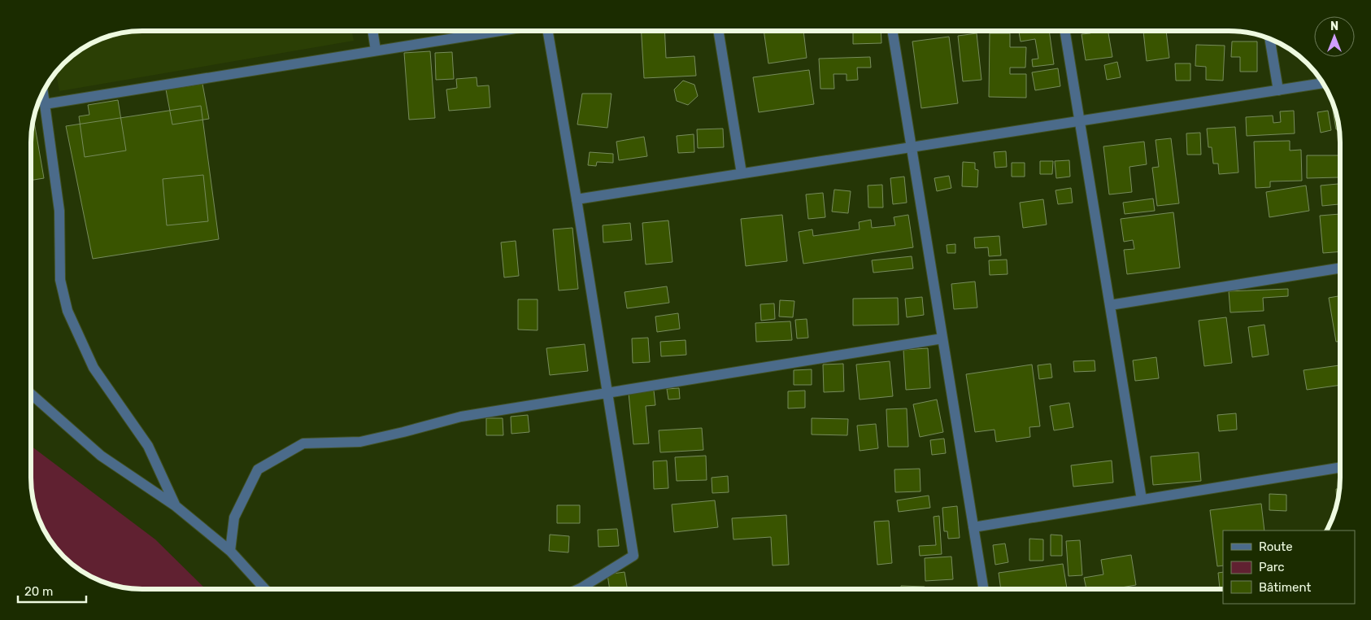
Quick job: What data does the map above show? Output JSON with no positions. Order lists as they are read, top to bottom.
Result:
{
  "legend": ["Route", "Parc", "Bâtiment"],
  "scale_bar": "20 m",
  "north": "top"
}
